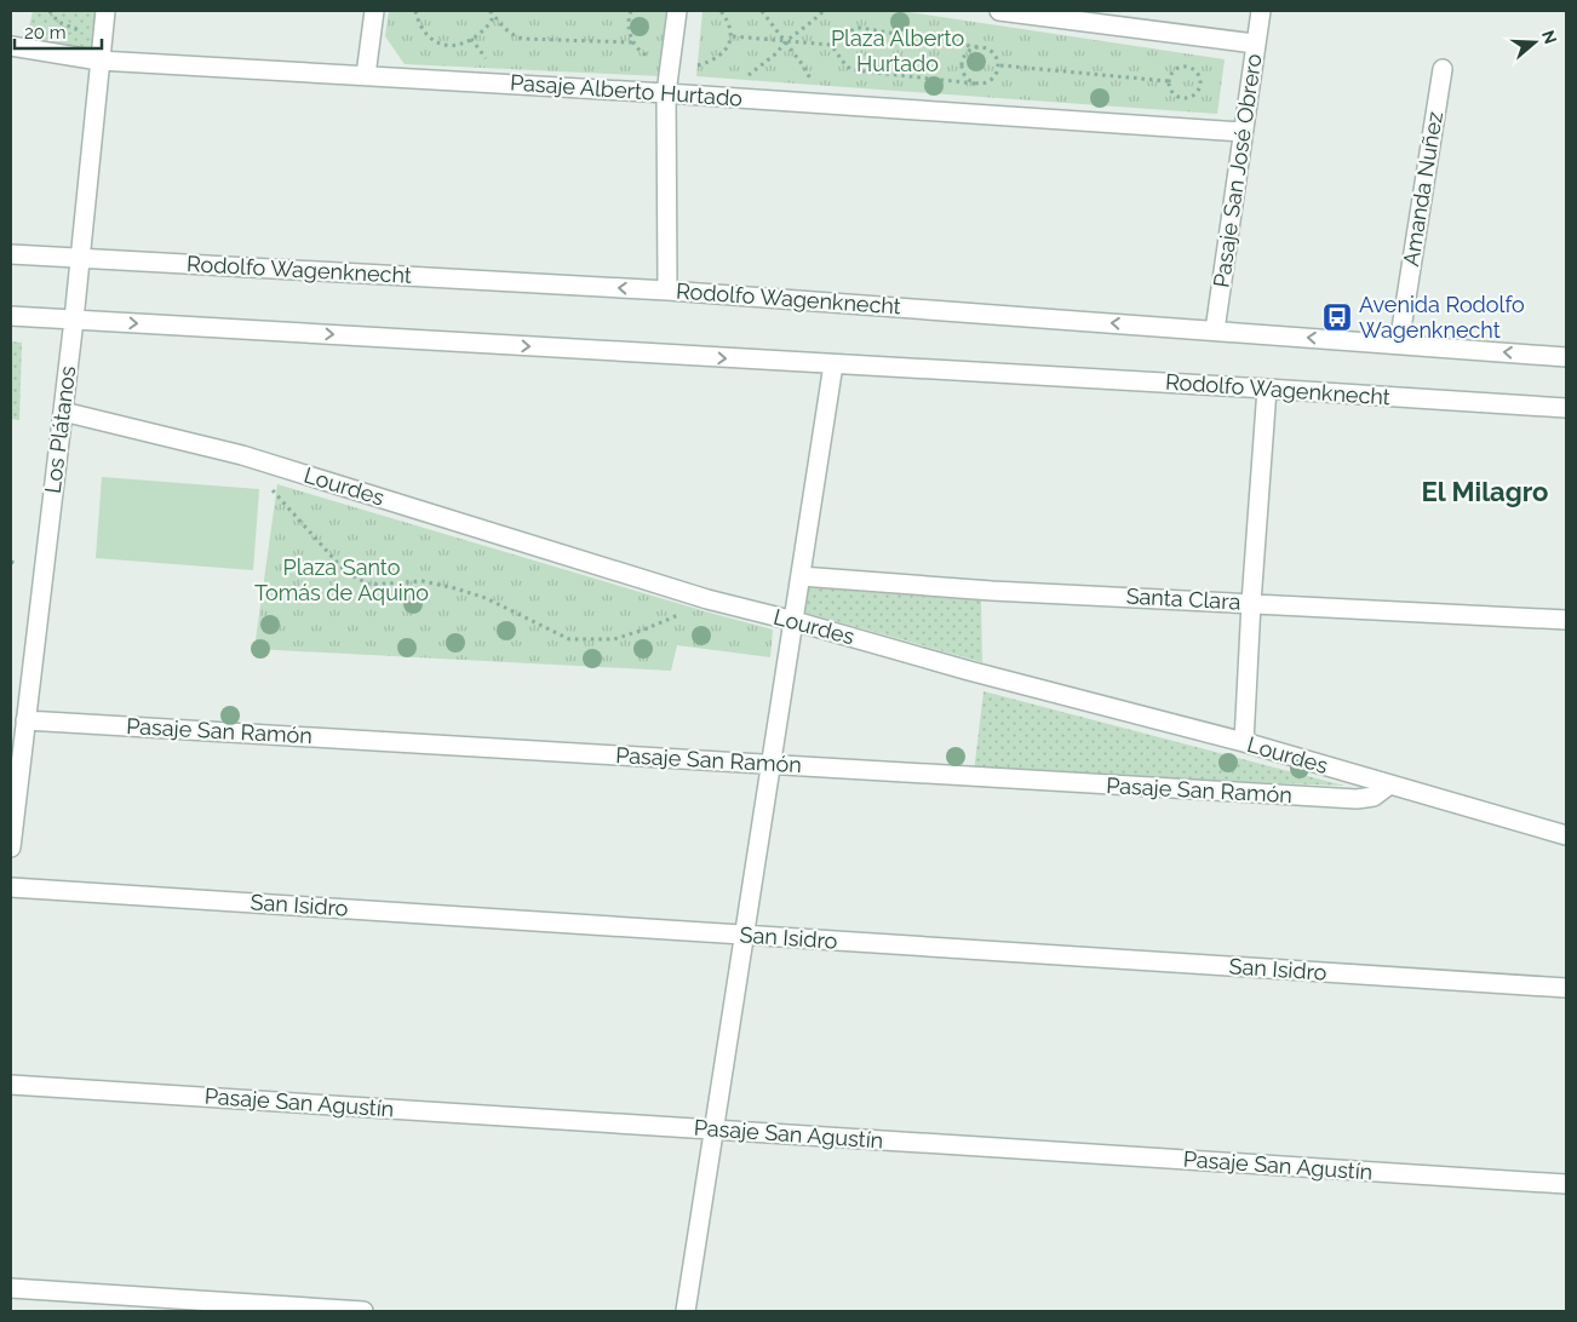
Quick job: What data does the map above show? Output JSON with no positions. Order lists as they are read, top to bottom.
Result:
{
  "streets": {
    "street": [
      "Pasaje Alberto Hurtado",
      "Pasaje San José Obrero",
      "Amanda Nuñez",
      "Rodolfo Wagenknecht",
      "Los Plátanos",
      "Lourdes",
      "Santa Clara",
      "Pasaje San Ramón",
      "San Isidro",
      "Pasaje San Agustín"
    ]
  },
  "crossings": [
    ["Pasaje Alberto Hurtado", "Pasaje San José Obrero"],
    ["Pasaje Alberto Hurtado", "Los Plátanos"],
    ["Pasaje San José Obrero", "Rodolfo Wagenknecht"],
    ["Amanda Nuñez", "Rodolfo Wagenknecht"],
    ["Rodolfo Wagenknecht", "Los Plátanos"],
    ["Los Plátanos", "Lourdes"],
    ["Los Plátanos", "Pasaje San Ramón"],
    ["Lourdes", "Pasaje San Ramón"]
  ],
  "districts": ["El Milagro"],
  "parks": ["Plaza Alberto Hurtado", "Plaza Santo Tomás de Aquino"],
  "places": {
    "bus stop": ["Avenida Rodolfo Wagenknecht"]
  },
  "scale_bar": "20 m",
  "north": "right"
}
